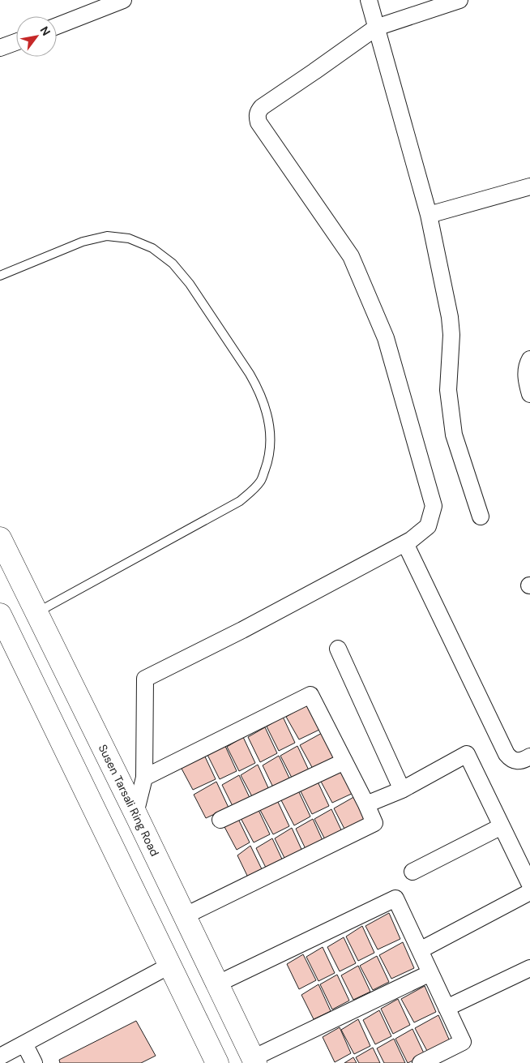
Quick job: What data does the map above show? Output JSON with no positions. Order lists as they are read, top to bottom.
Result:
{
  "streets": {
    "main road": ["Susen Tarsali Ring Road"]
  },
  "north": "top right"
}
